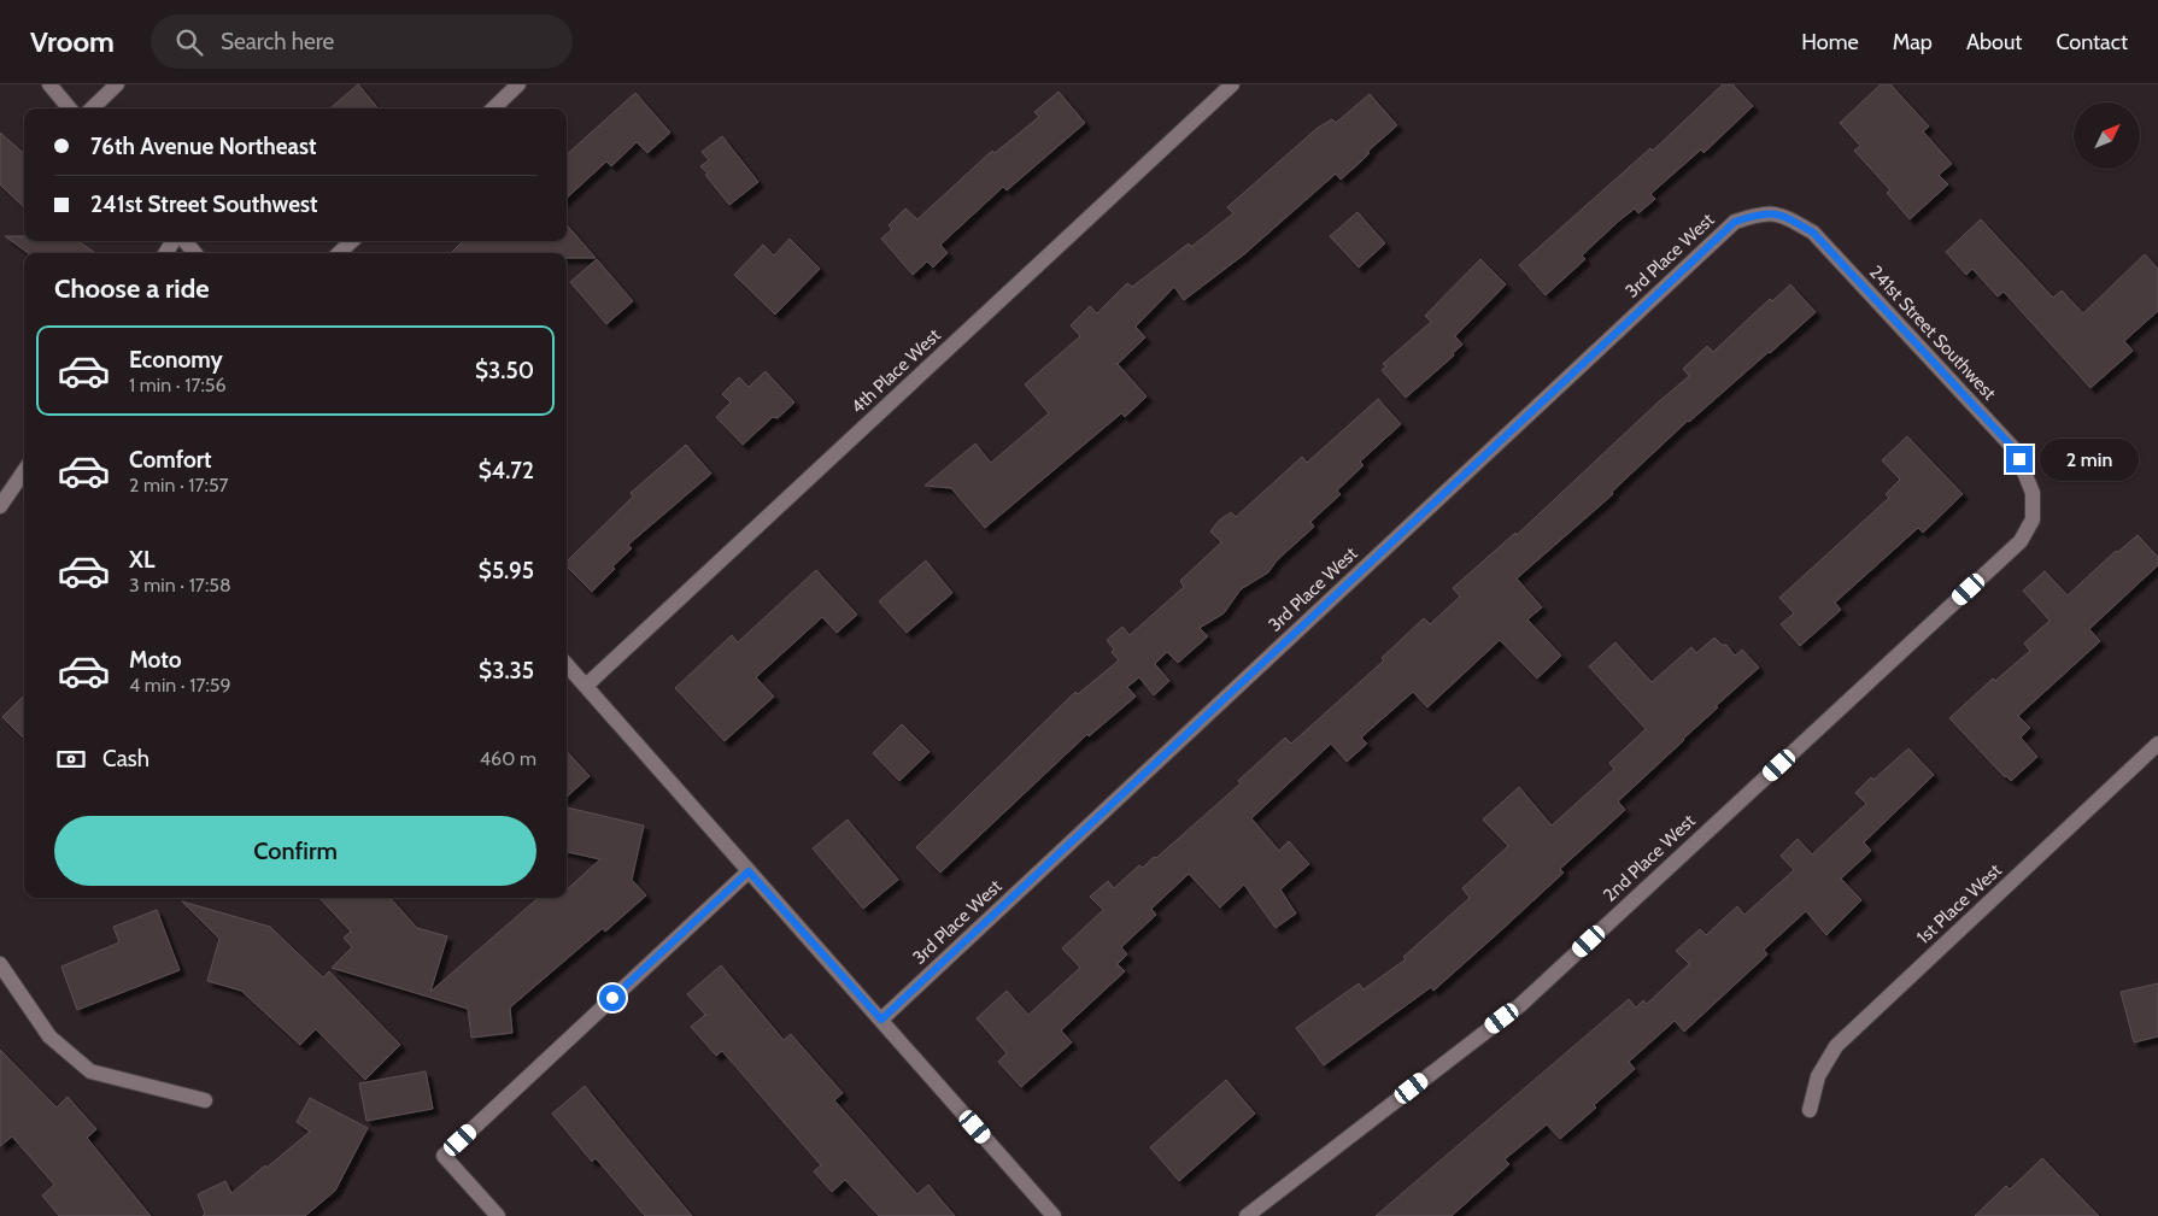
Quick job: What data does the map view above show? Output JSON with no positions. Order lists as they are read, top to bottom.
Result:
{
  "streets": {
    "street": [
      "3rd Place West",
      "241st Street Southwest",
      "4th Place West",
      "2nd Place West",
      "1st Place West"
    ]
  },
  "crossings": [
    ["3rd Place West", "241st Street Southwest"],
    ["241st Street Southwest", "2nd Place West"]
  ],
  "north": "top right",
  "page": {
    "header": "Vroom",
    "search": "Search here",
    "nav": [
      "Home",
      "Map",
      "About",
      "Contact"
    ],
    "banner": ["76th Avenue Northeast", "241st Street Southwest"],
    "heading": "Choose a ride",
    "list": [
      {
        "name": "Economy",
        "note": "1 min · 17:56",
        "value": "$3.50"
      },
      {
        "name": "Comfort",
        "note": "2 min · 17:57",
        "value": "$4.72"
      },
      {
        "name": "XL",
        "note": "3 min · 17:58",
        "value": "$5.95"
      },
      {
        "name": "Moto",
        "note": "4 min · 17:59",
        "value": "$3.35"
      }
    ],
    "bubble": "2 min",
    "pay": ["Cash", "460 m"],
    "buttons": "Confirm"
  }
}
